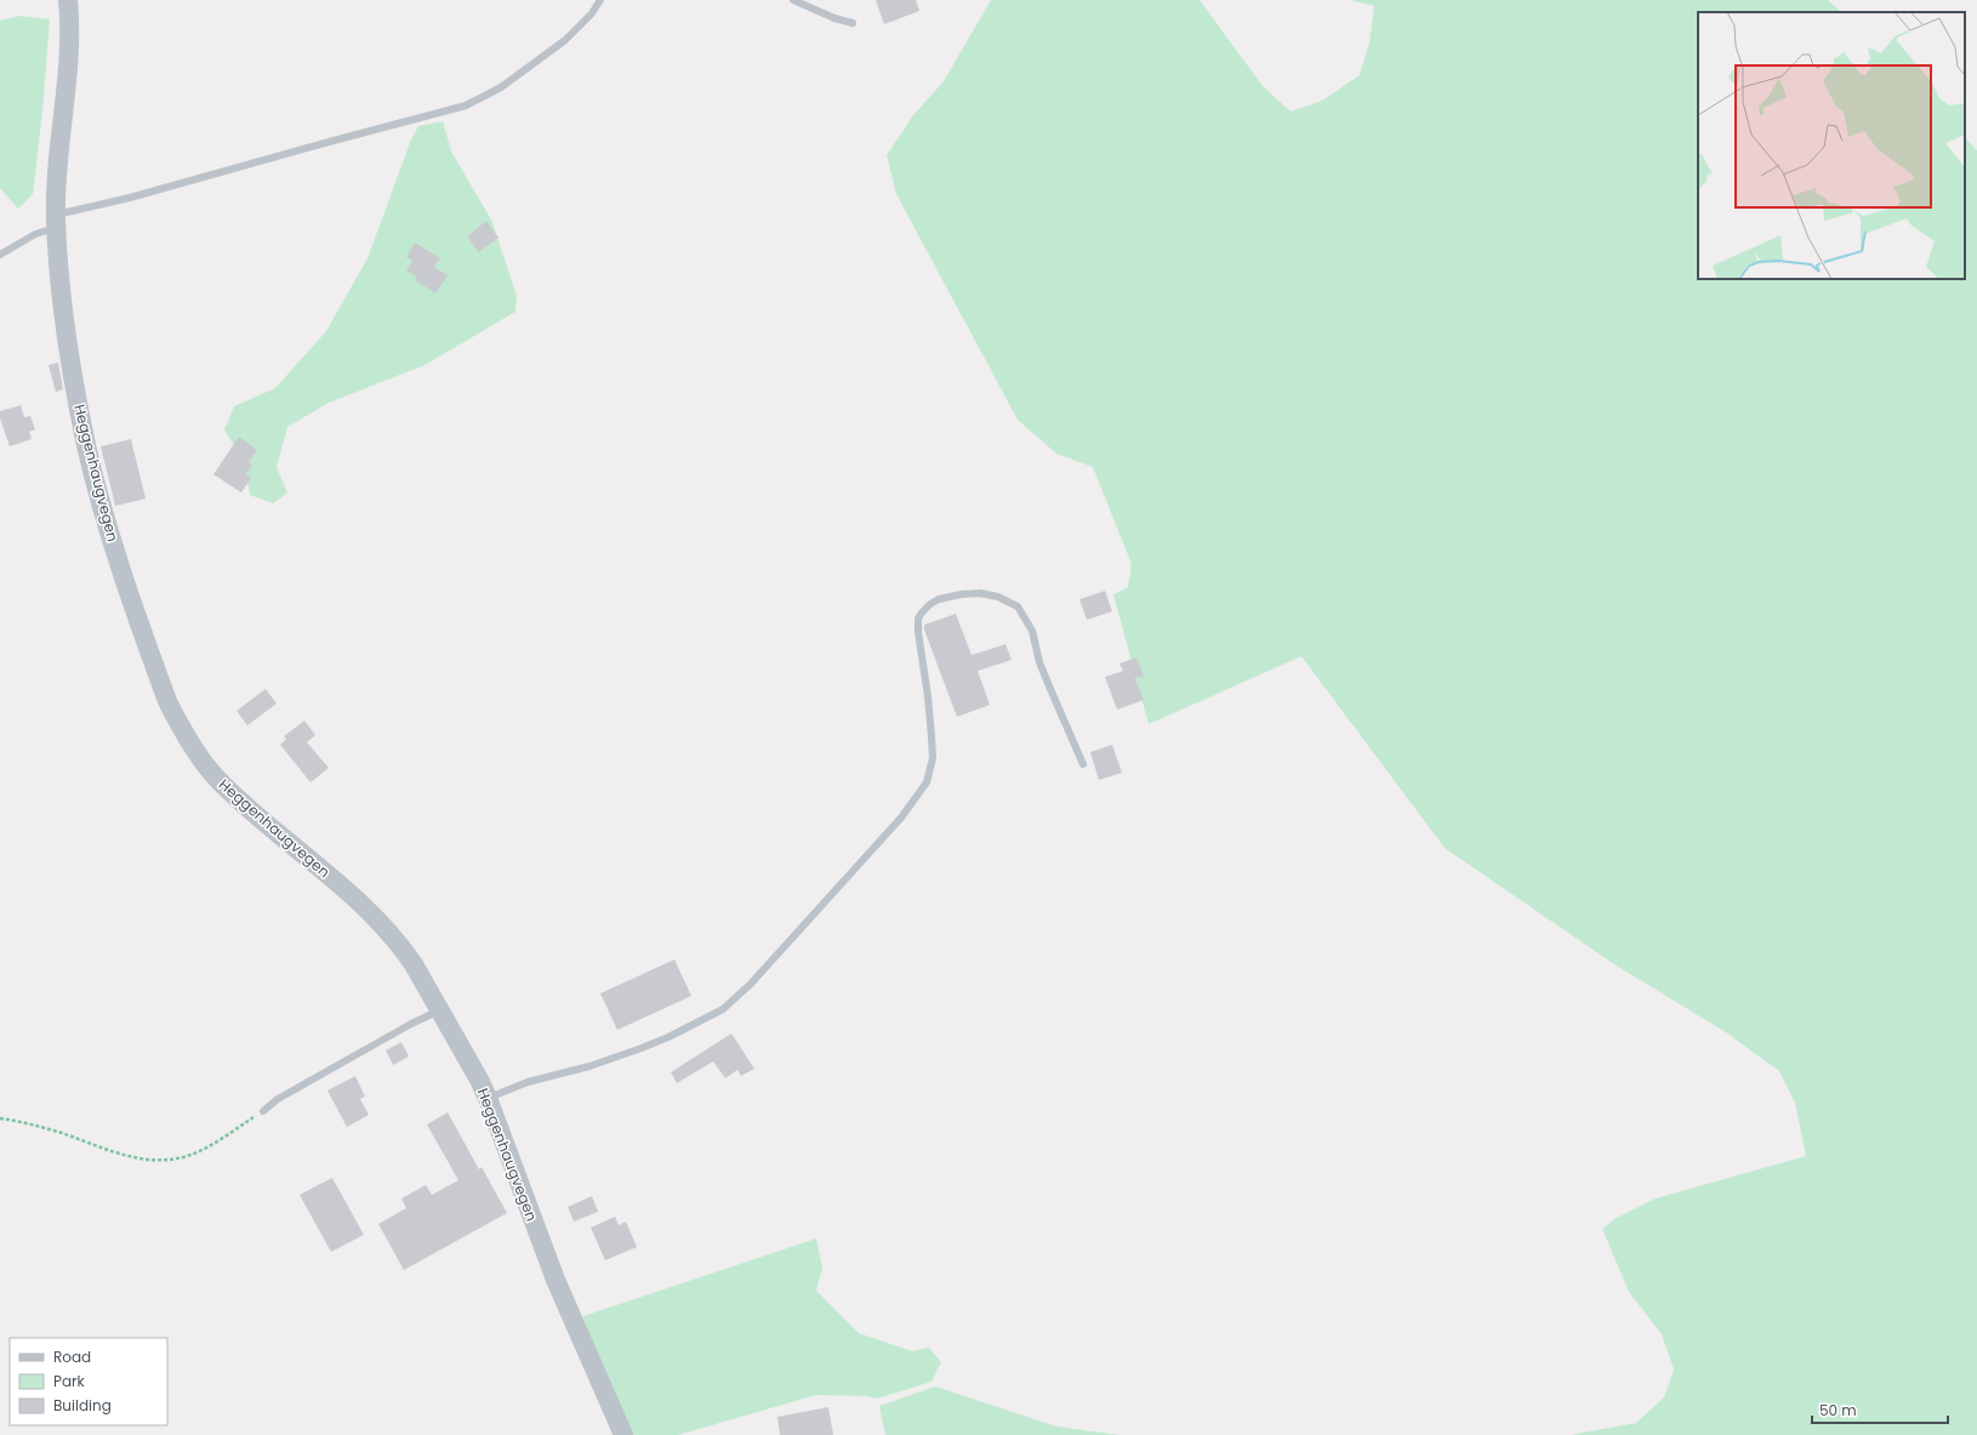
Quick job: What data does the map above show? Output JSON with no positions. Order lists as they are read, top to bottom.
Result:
{
  "streets": {
    "street": ["Heggenhaugvegen"]
  },
  "legend": ["Road", "Park", "Building"],
  "scale_bar": "50 m"
}
